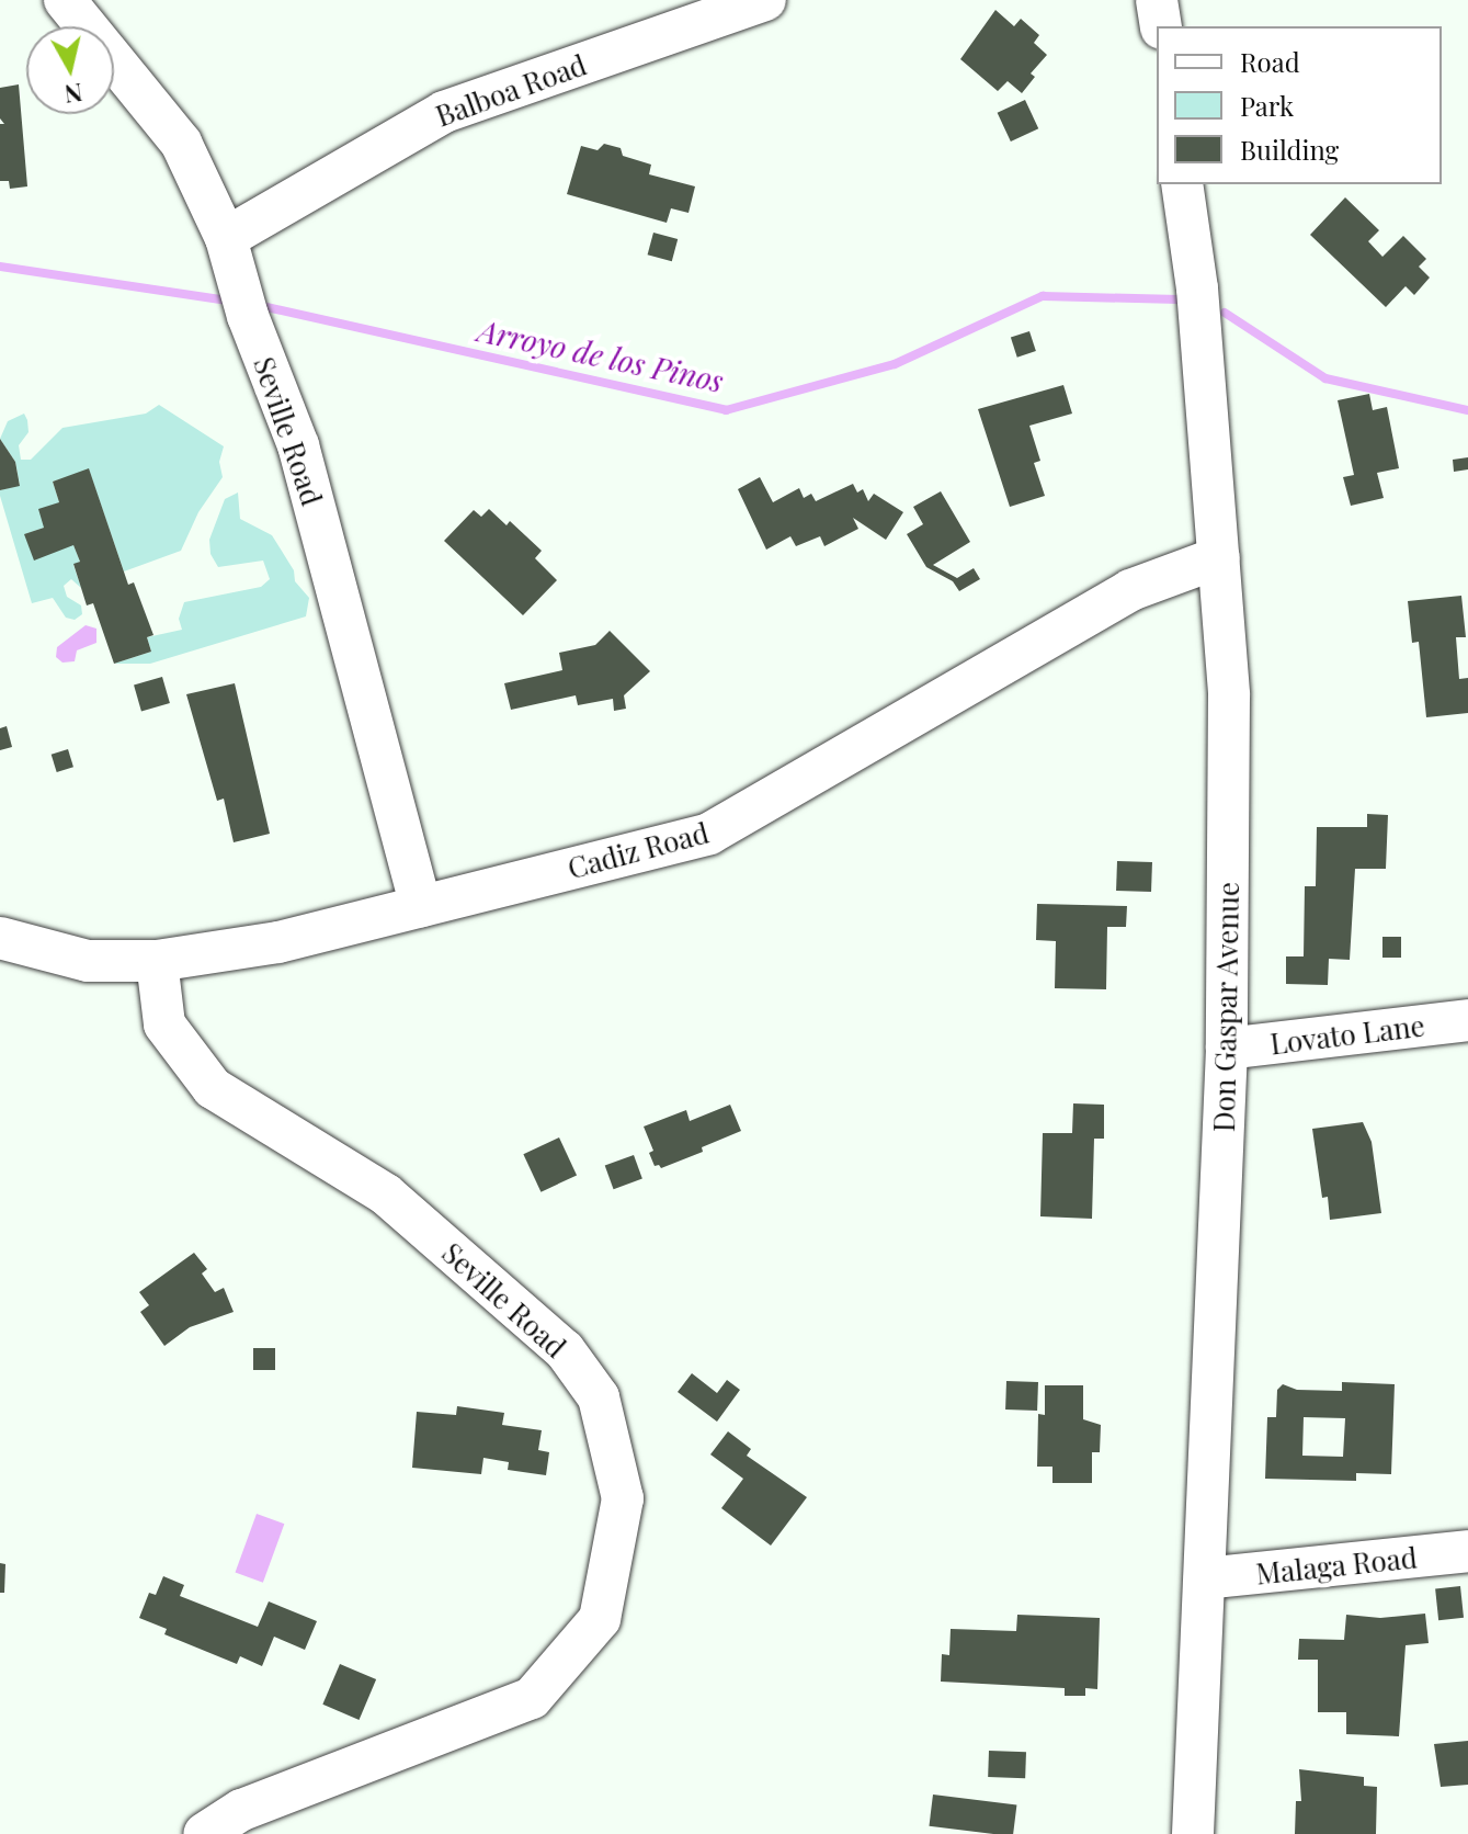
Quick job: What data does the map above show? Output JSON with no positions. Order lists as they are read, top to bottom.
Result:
{
  "streets": {
    "street": [
      "Balboa Road",
      "Seville Road",
      "Cadiz Road",
      "Don Gaspar Avenue",
      "Lovato Lane",
      "Malaga Road"
    ]
  },
  "crossings": [
    ["Balboa Road", "Seville Road"],
    ["Seville Road", "Cadiz Road"],
    ["Cadiz Road", "Don Gaspar Avenue"],
    ["Don Gaspar Avenue", "Lovato Lane"],
    ["Don Gaspar Avenue", "Malaga Road"]
  ],
  "water": ["Arroyo de los Pinos"],
  "legend": ["Road", "Park", "Building"],
  "north": "bottom"
}
